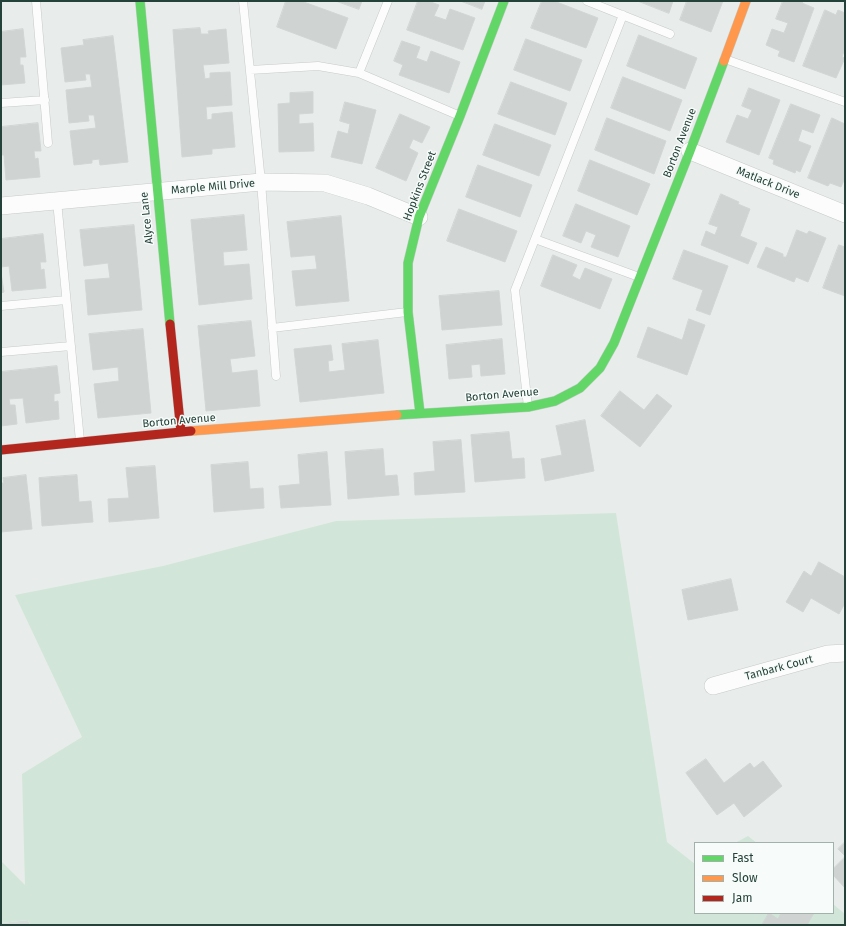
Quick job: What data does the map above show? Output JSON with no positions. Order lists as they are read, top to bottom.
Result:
{
  "streets": {
    "street": [
      "Borton Avenue",
      "Matlack Drive",
      "Hopkins Street",
      "Marple Mill Drive",
      "Alyce Lane",
      "Tanbark Court"
    ]
  },
  "crossings": [
    ["Borton Avenue", "Matlack Drive"],
    ["Borton Avenue", "Hopkins Street"],
    ["Borton Avenue", "Alyce Lane"],
    ["Hopkins Street", "Marple Mill Drive"],
    ["Marple Mill Drive", "Alyce Lane"]
  ],
  "legend": ["Fast", "Slow", "Jam"]
}
